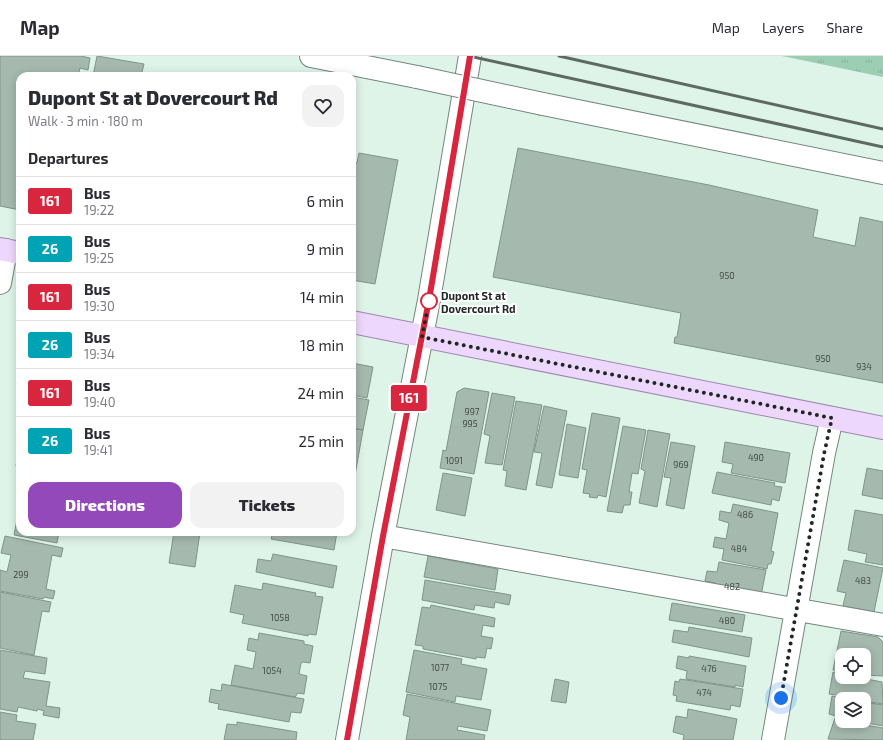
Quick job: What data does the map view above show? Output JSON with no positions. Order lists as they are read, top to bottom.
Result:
{
  "places": ["Dupont St at Dovercourt Rd"],
  "lines": ["bus line 161"],
  "house_numbers": [
    "950",
    "950",
    "934",
    "997",
    "995",
    "490",
    "1091",
    "969",
    "486",
    "484",
    "299",
    "483",
    "482",
    "1058",
    "480",
    "1077",
    "476",
    "1054",
    "1075",
    "474"
  ],
  "page": {
    "header": "Map",
    "nav": ["Map", "Layers", "Share"],
    "on_map": "161",
    "heading": [
      ["Dupont St at Dovercourt Rd", "Walk · 3 min · 180 m"],
      "Departures"
    ],
    "list": [
      {
        "mark": "161",
        "name": "Bus",
        "note": "19:22",
        "value": "6 min"
      },
      {
        "mark": "26",
        "name": "Bus",
        "note": "19:25",
        "value": "9 min"
      },
      {
        "mark": "161",
        "name": "Bus",
        "note": "19:30",
        "value": "14 min"
      },
      {
        "mark": "26",
        "name": "Bus",
        "note": "19:34",
        "value": "18 min"
      },
      {
        "mark": "161",
        "name": "Bus",
        "note": "19:40",
        "value": "24 min"
      },
      {
        "mark": "26",
        "name": "Bus",
        "note": "19:41",
        "value": "25 min"
      }
    ],
    "buttons": ["Directions", "Tickets"]
  }
}
